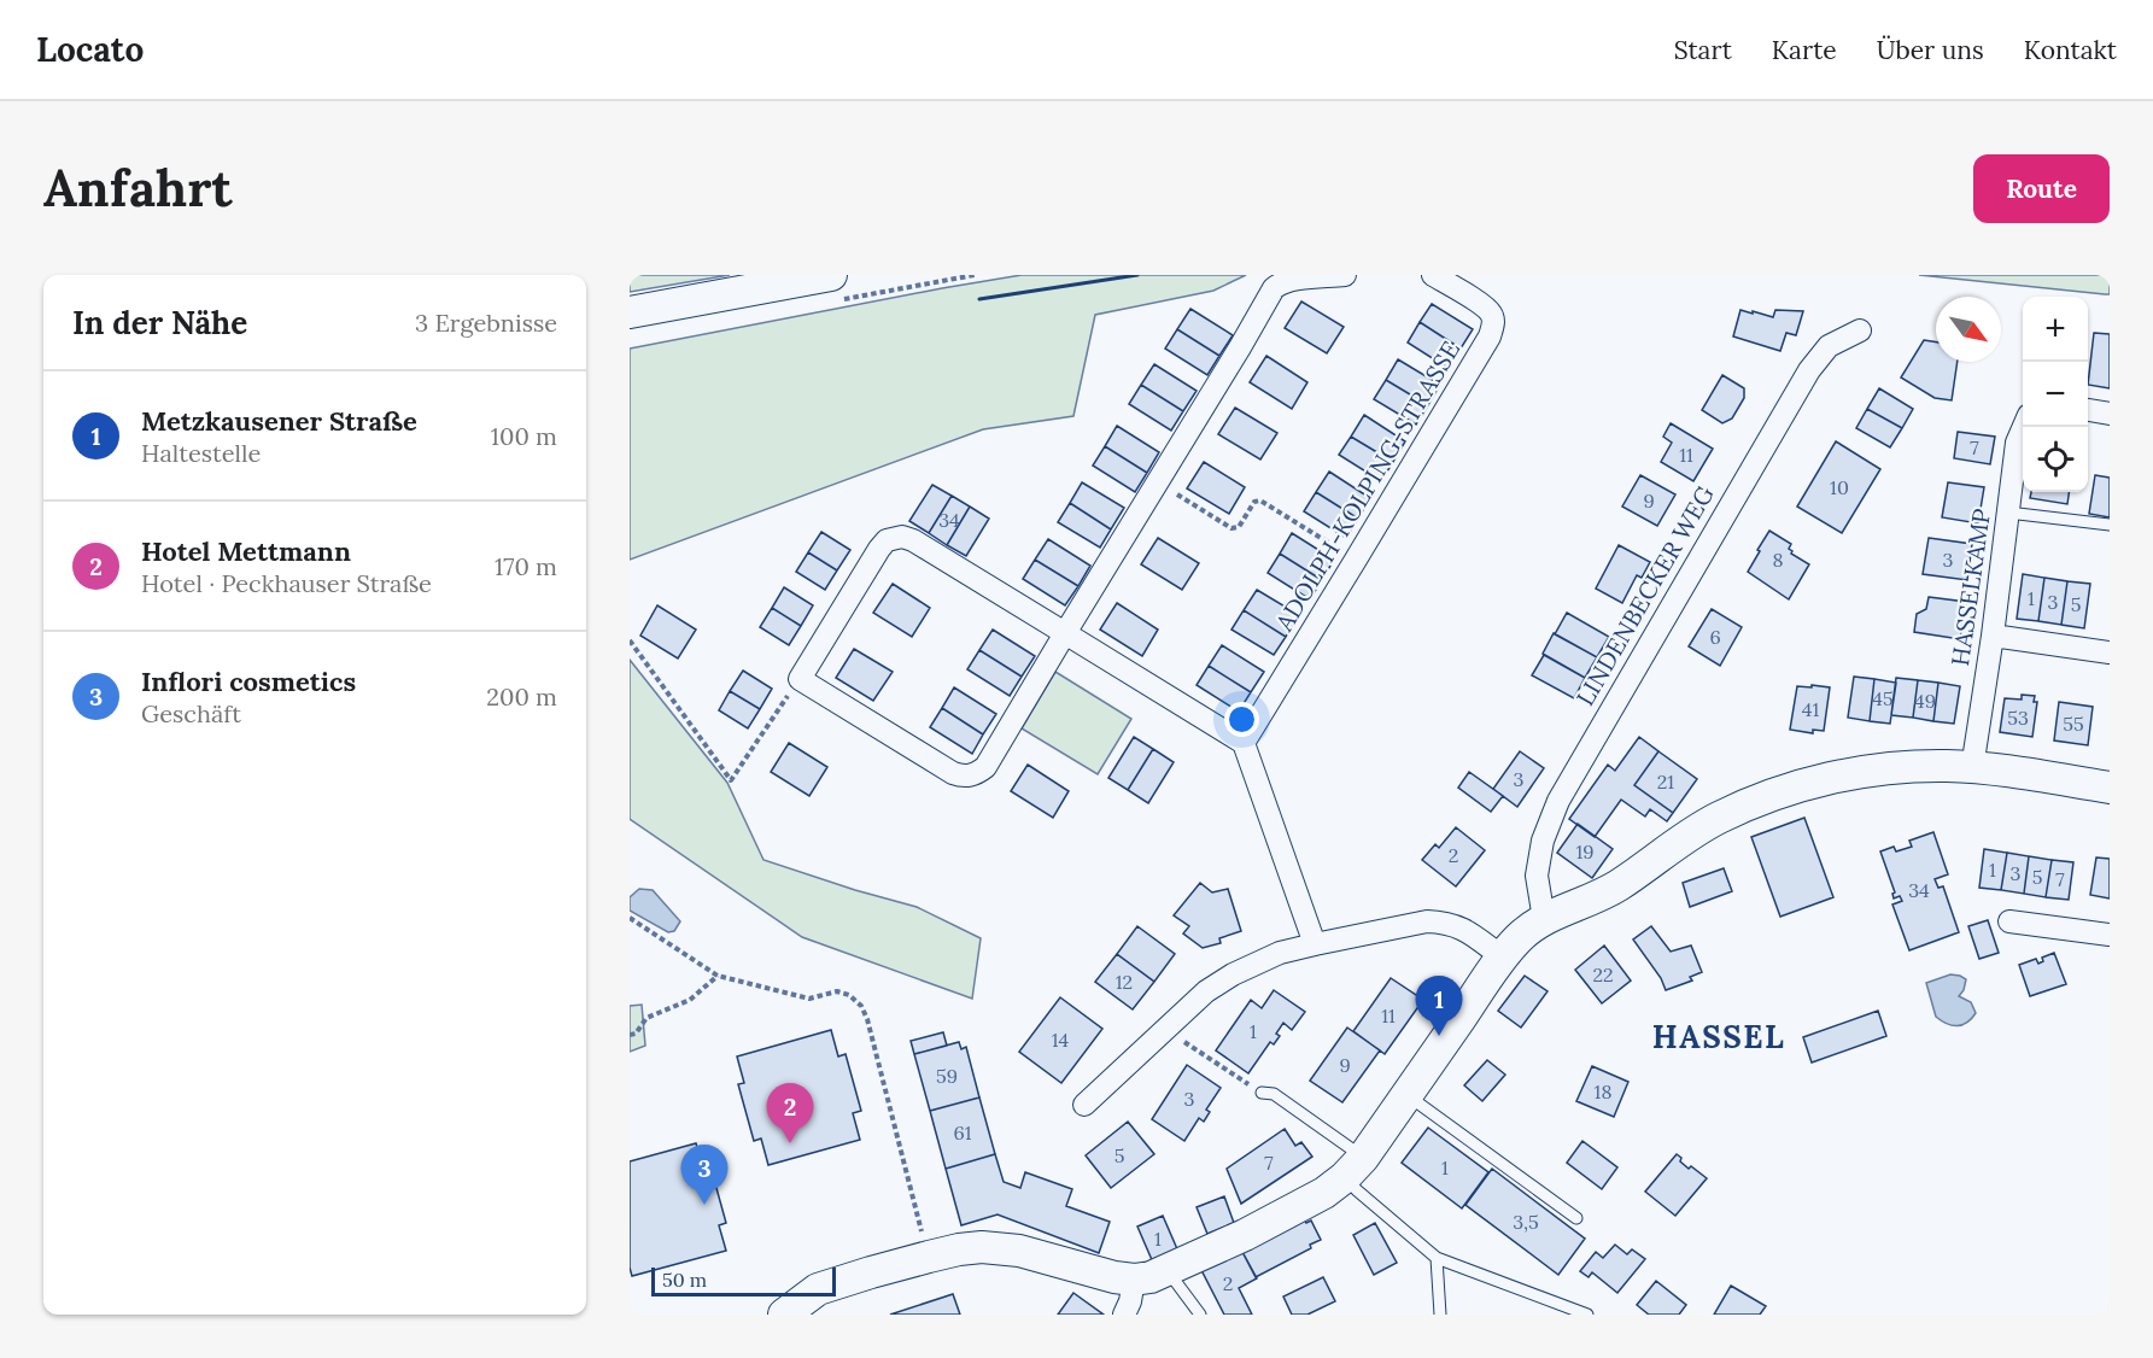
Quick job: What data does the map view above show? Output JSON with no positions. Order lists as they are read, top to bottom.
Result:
{
  "streets": {
    "street": ["ADOLPH-KOLPING-STRASSE", "HASSELKAMP", "LINDENBECKER WEG"]
  },
  "districts": ["HASSEL"],
  "house_numbers": [
    "7",
    "11",
    "10",
    "9",
    "34",
    "8",
    "3",
    "1",
    "3",
    "5",
    "6",
    "45",
    "49",
    "41",
    "53",
    "55",
    "3",
    "21",
    "19",
    "2",
    "1",
    "3",
    "5",
    "7",
    "34",
    "22",
    "12",
    "11",
    "1",
    "14",
    "9",
    "59",
    "18",
    "3",
    "61",
    "5",
    "7",
    "1",
    "3,5",
    "1",
    "2"
  ],
  "scale_bar": "50 m",
  "north": "bottom right",
  "page": {
    "header": "Locato",
    "nav": [
      "Start",
      "Karte",
      "Über uns",
      "Kontakt"
    ],
    "buttons": "Route",
    "title": "Anfahrt",
    "heading": ["In der Nähe", "3 Ergebnisse"],
    "map_buttons": ["+", "−"],
    "list": [
      {
        "mark": "1",
        "name": "Metzkausener Straße",
        "note": "Haltestelle",
        "value": "100 m"
      },
      {
        "mark": "2",
        "name": "Hotel Mettmann",
        "note": "Hotel · Peckhauser Straße",
        "value": "170 m"
      },
      {
        "mark": "3",
        "name": "Inflori cosmetics",
        "note": "Geschäft",
        "value": "200 m"
      }
    ],
    "pins": ["1", "2", "3"],
    "scale": "50 m"
  }
}
